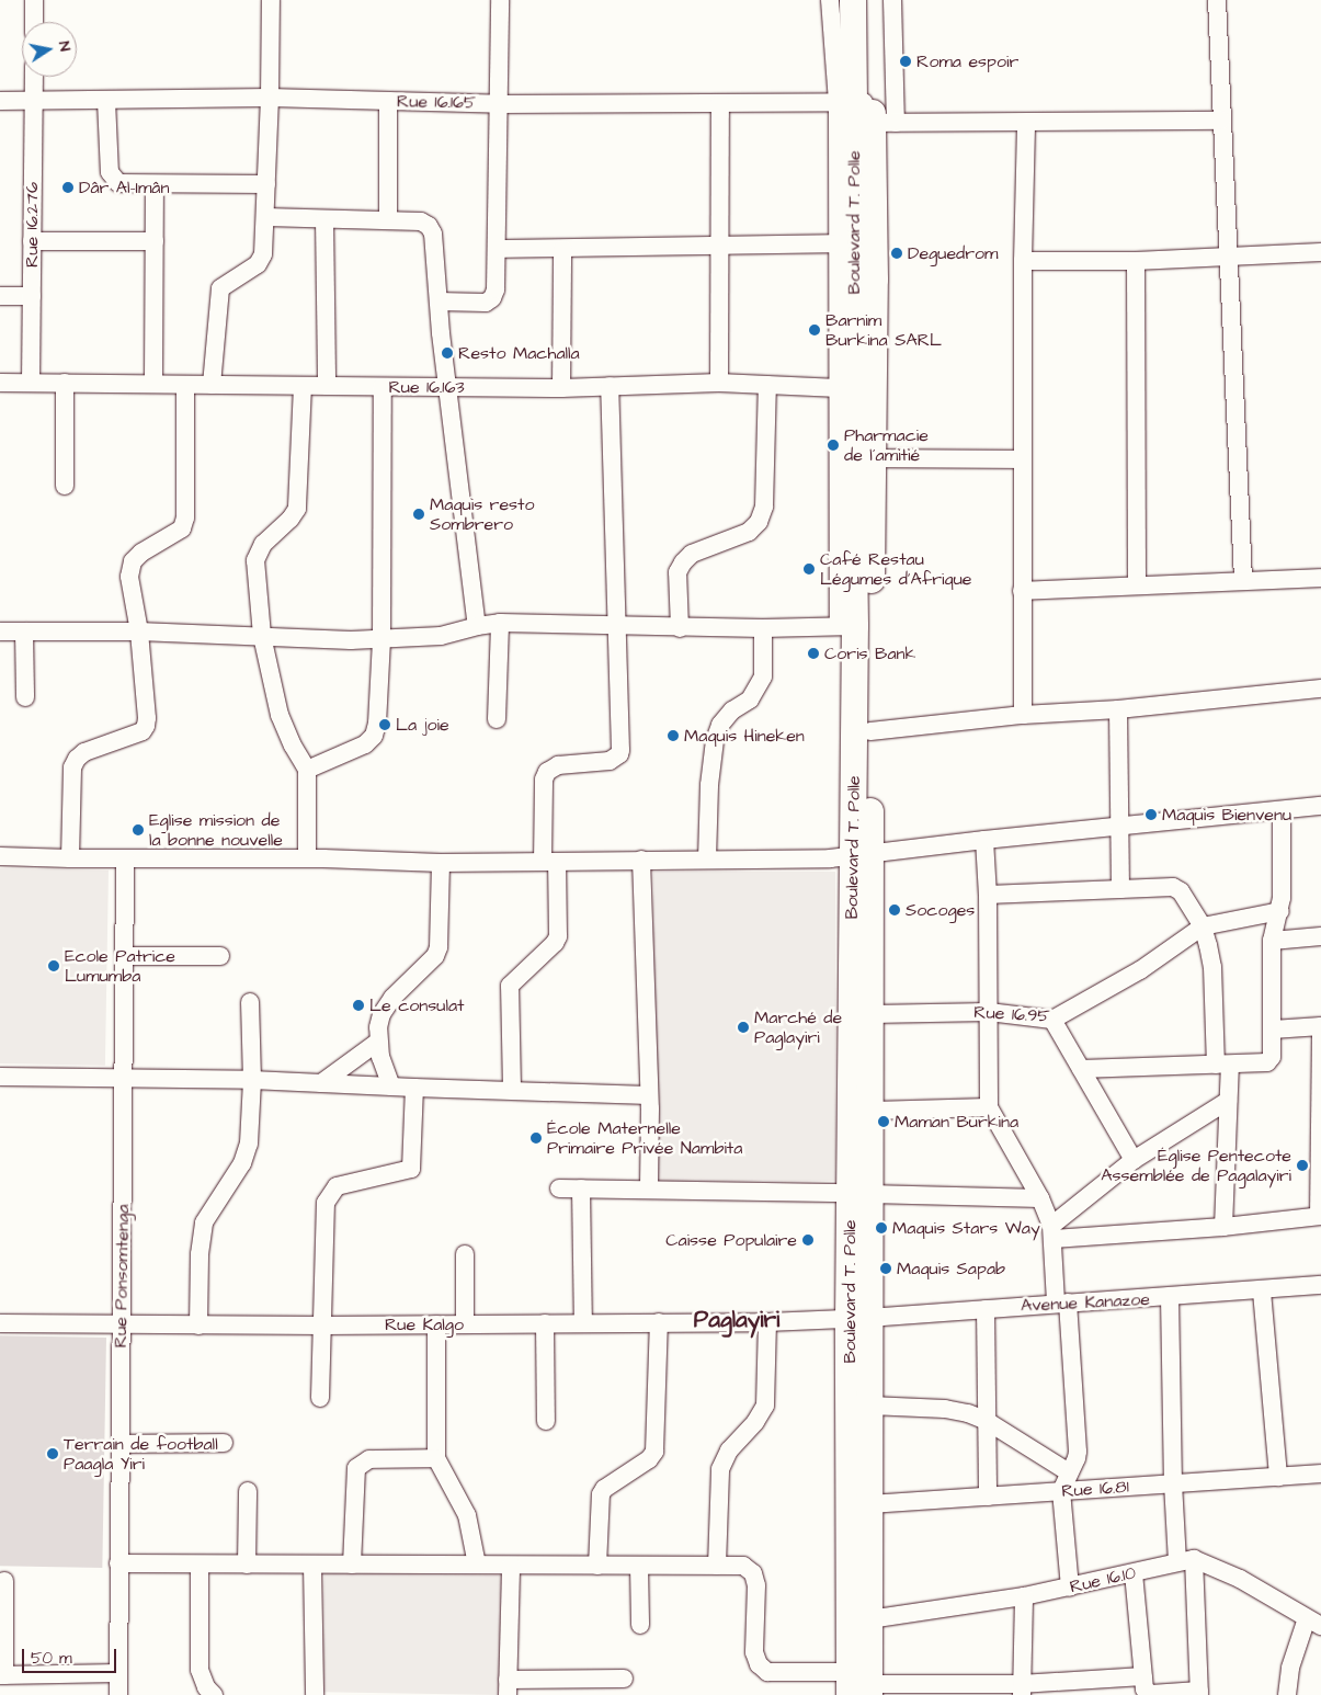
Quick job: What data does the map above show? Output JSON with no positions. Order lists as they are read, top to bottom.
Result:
{
  "streets": {
    "highway": ["Boulevard T. Polle"],
    "street": [
      "Rue 16.165",
      "Rue 16.276",
      "Rue 16.163",
      "Rue 16.95",
      "Rue Ponsomtenga",
      "Avenue Kanazoe",
      "Rue Kalgo",
      "Rue 16.81",
      "Rue 16.10"
    ]
  },
  "crossings": [
    ["Rue 16.165", "Boulevard T. Polle"],
    ["Rue 16.165", "Rue 16.276"],
    ["Boulevard T. Polle", "Rue 16.163"],
    ["Boulevard T. Polle", "Rue 16.95"],
    ["Boulevard T. Polle", "Avenue Kanazoe"],
    ["Boulevard T. Polle", "Rue Kalgo"],
    ["Boulevard T. Polle", "Rue 16.81"],
    ["Boulevard T. Polle", "Rue 16.10"],
    ["Rue 16.276", "Rue 16.163"],
    ["Rue Ponsomtenga", "Rue Kalgo"],
    ["Avenue Kanazoe", "Rue Kalgo"]
  ],
  "districts": ["Paglayiri"],
  "places": [
    "Roma espoir",
    "Dâr Al-Imân",
    "Deguedrom",
    "Barnim Burkina SARL",
    "Resto Machalla",
    "Pharmacie de l´amitié",
    "Maquis resto Sombrero",
    "Café Restau Légumes d'Afrique",
    "Coris Bank",
    "La joie",
    "Maquis Hineken",
    "Maquis Bienvenu",
    "Eglise mission de la bonne nouvelle",
    "Socoges",
    "Ecole Patrice Lumumba",
    "Le consulat",
    "Marché de Paglayiri",
    "Maman Burkina",
    "École Maternelle Primaire Privée Nambita",
    "Église Pentecote Assemblée de Pagalayiri",
    "Maquis Stars Way",
    "Caisse Populaire",
    "Maquis Sapab",
    "Terrain de football Paagla Yiri"
  ],
  "scale_bar": "50 m",
  "north": "right"
}
